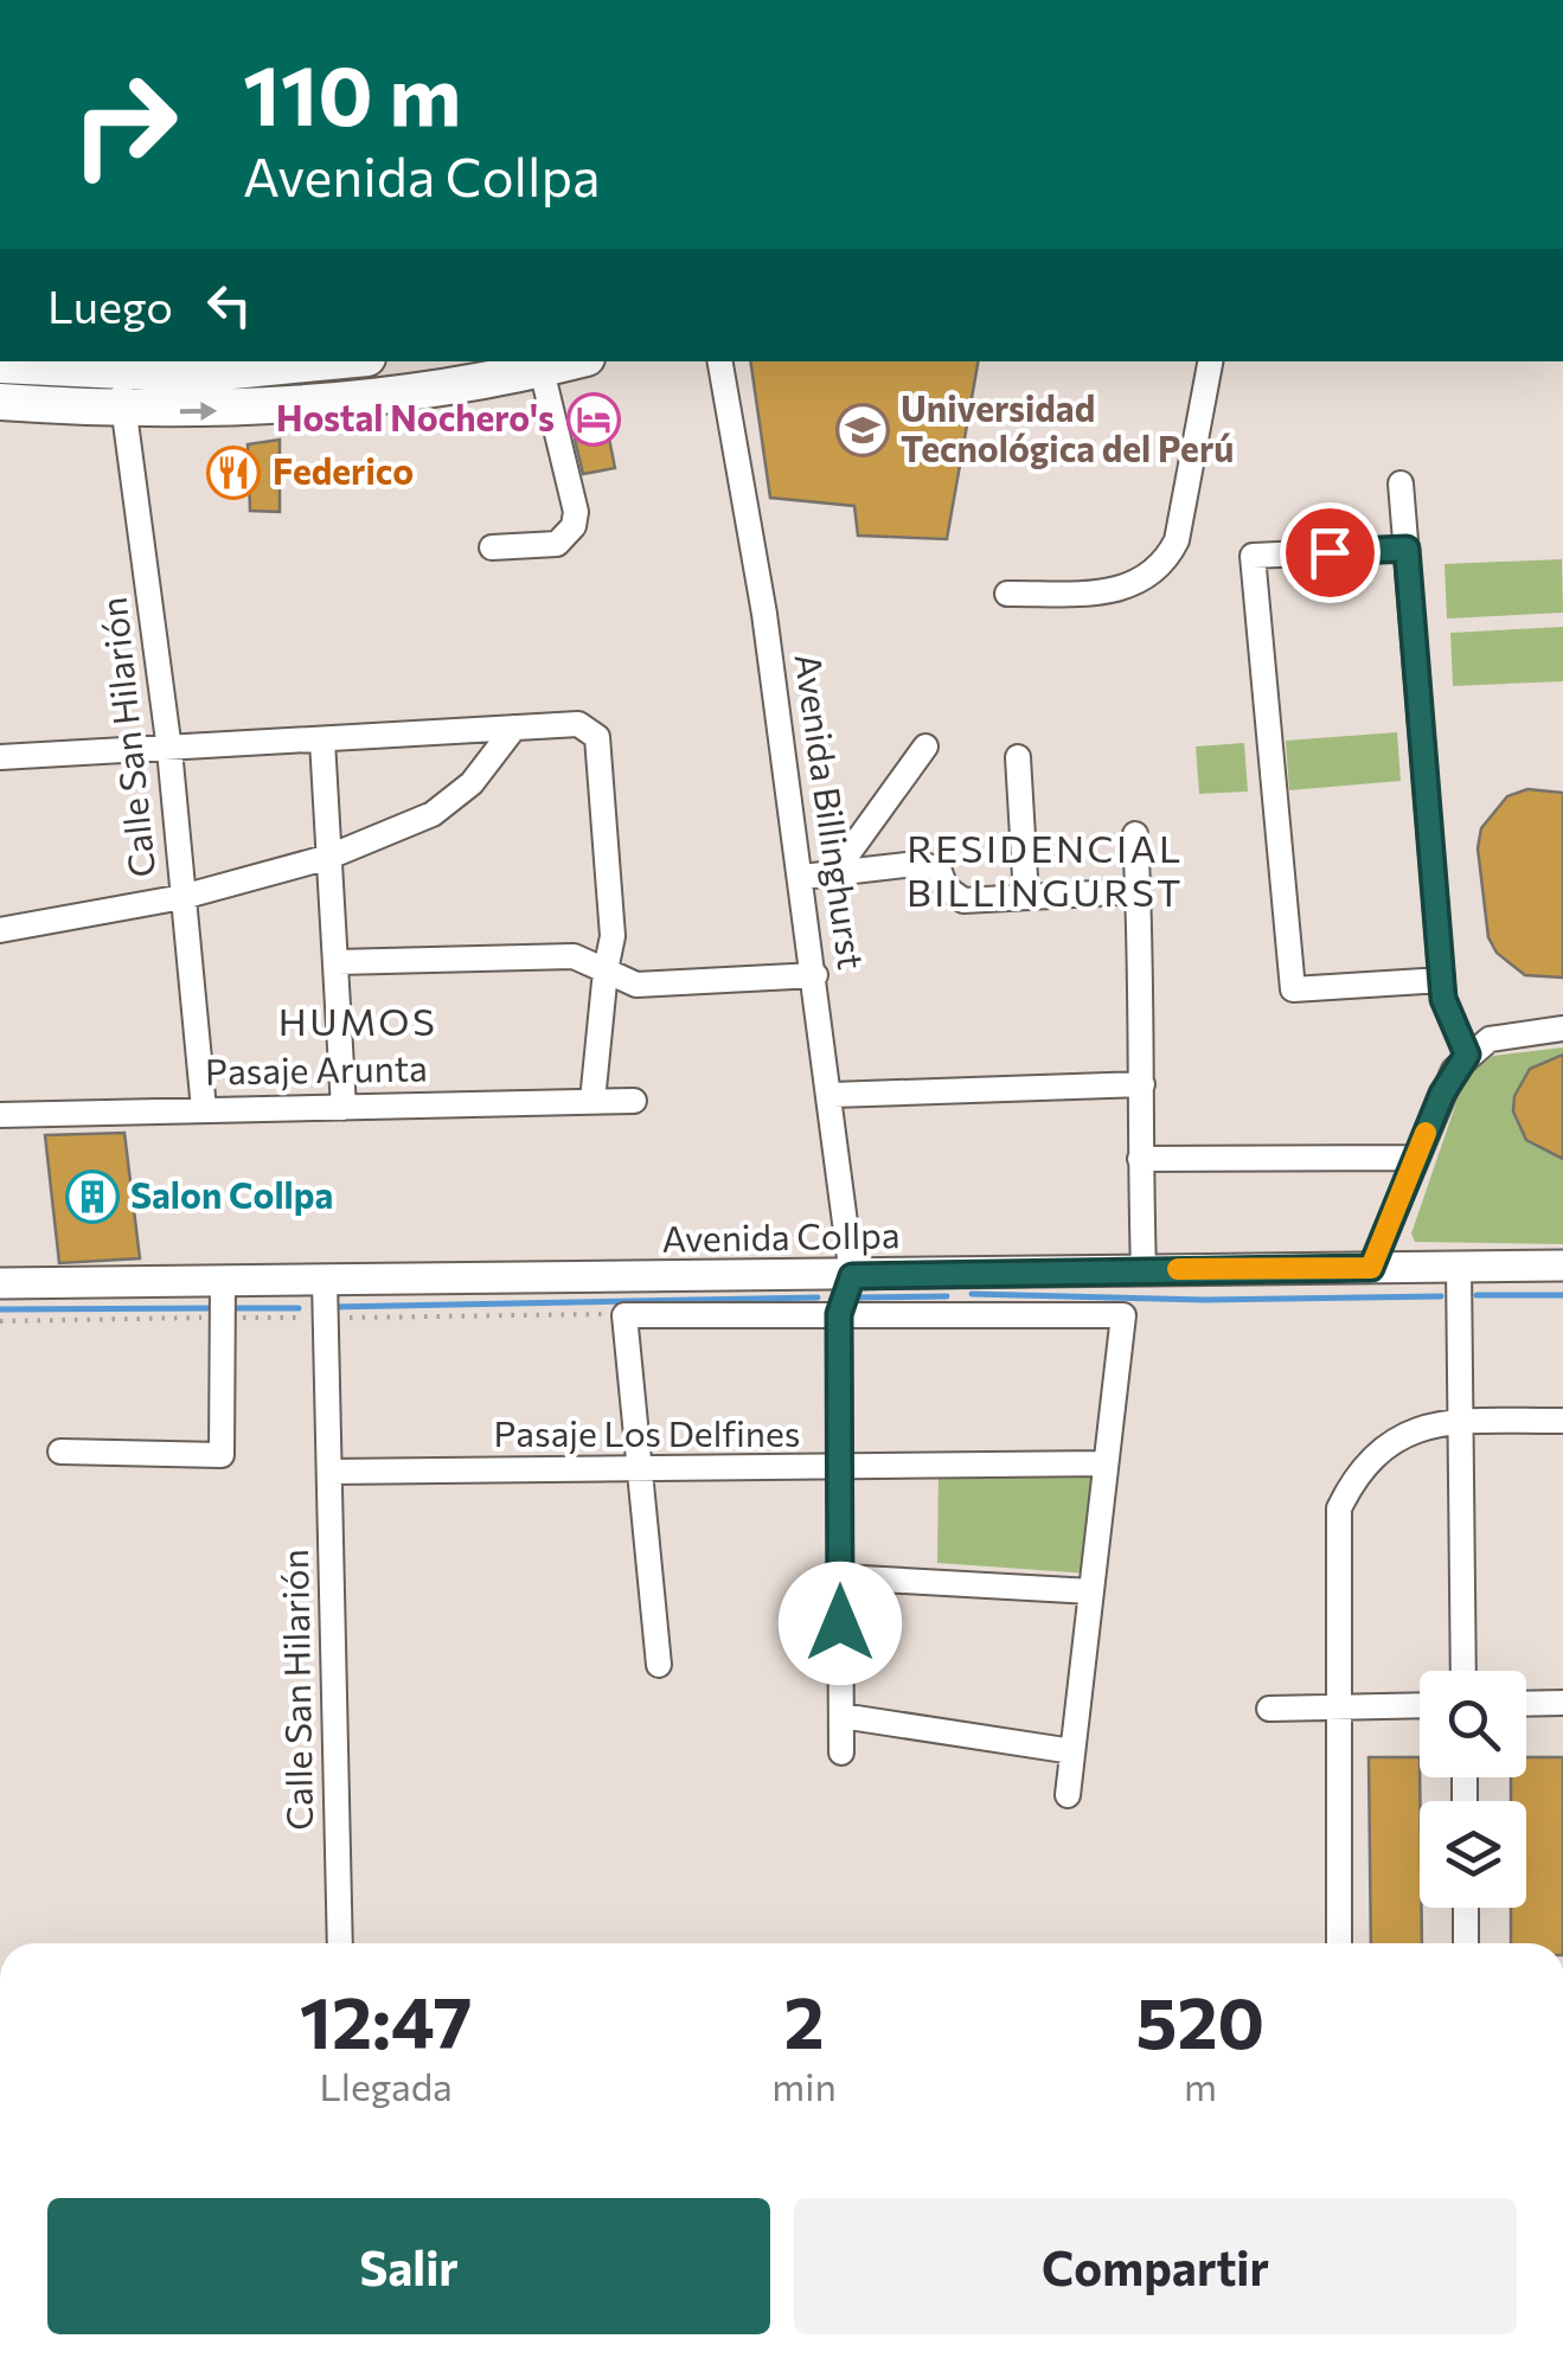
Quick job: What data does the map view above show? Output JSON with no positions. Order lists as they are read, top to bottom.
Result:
{
  "streets": {
    "main road": ["Avenida Collpa"],
    "street": [
      "Calle San Hilarión",
      "Avenida Billinghurst",
      "Pasaje Arunta",
      "Pasaje Los Delfines"
    ]
  },
  "crossings": [
    ["Calle San Hilarión", "Pasaje Arunta"],
    ["Calle San Hilarión", "Avenida Collpa"],
    ["Calle San Hilarión", "Pasaje Los Delfines"],
    ["Avenida Billinghurst", "Avenida Collpa"]
  ],
  "districts": ["RESIDENCIAL BILLINGURST", "HUMOS"],
  "places": {
    "hotel": ["Hostal Nochero's"],
    "school or university": ["Universidad Tecnológica del Perú"],
    "restaurant": ["Federico"],
    "building": ["Salon Collpa"]
  },
  "page": {
    "turn": ["110 m", "Avenida Collpa"],
    "then": "Luego",
    "eta": [
      "12:47",
      "Llegada",
      "2",
      "min",
      "520",
      "m"
    ],
    "buttons": ["Salir", "Compartir"]
  }
}
